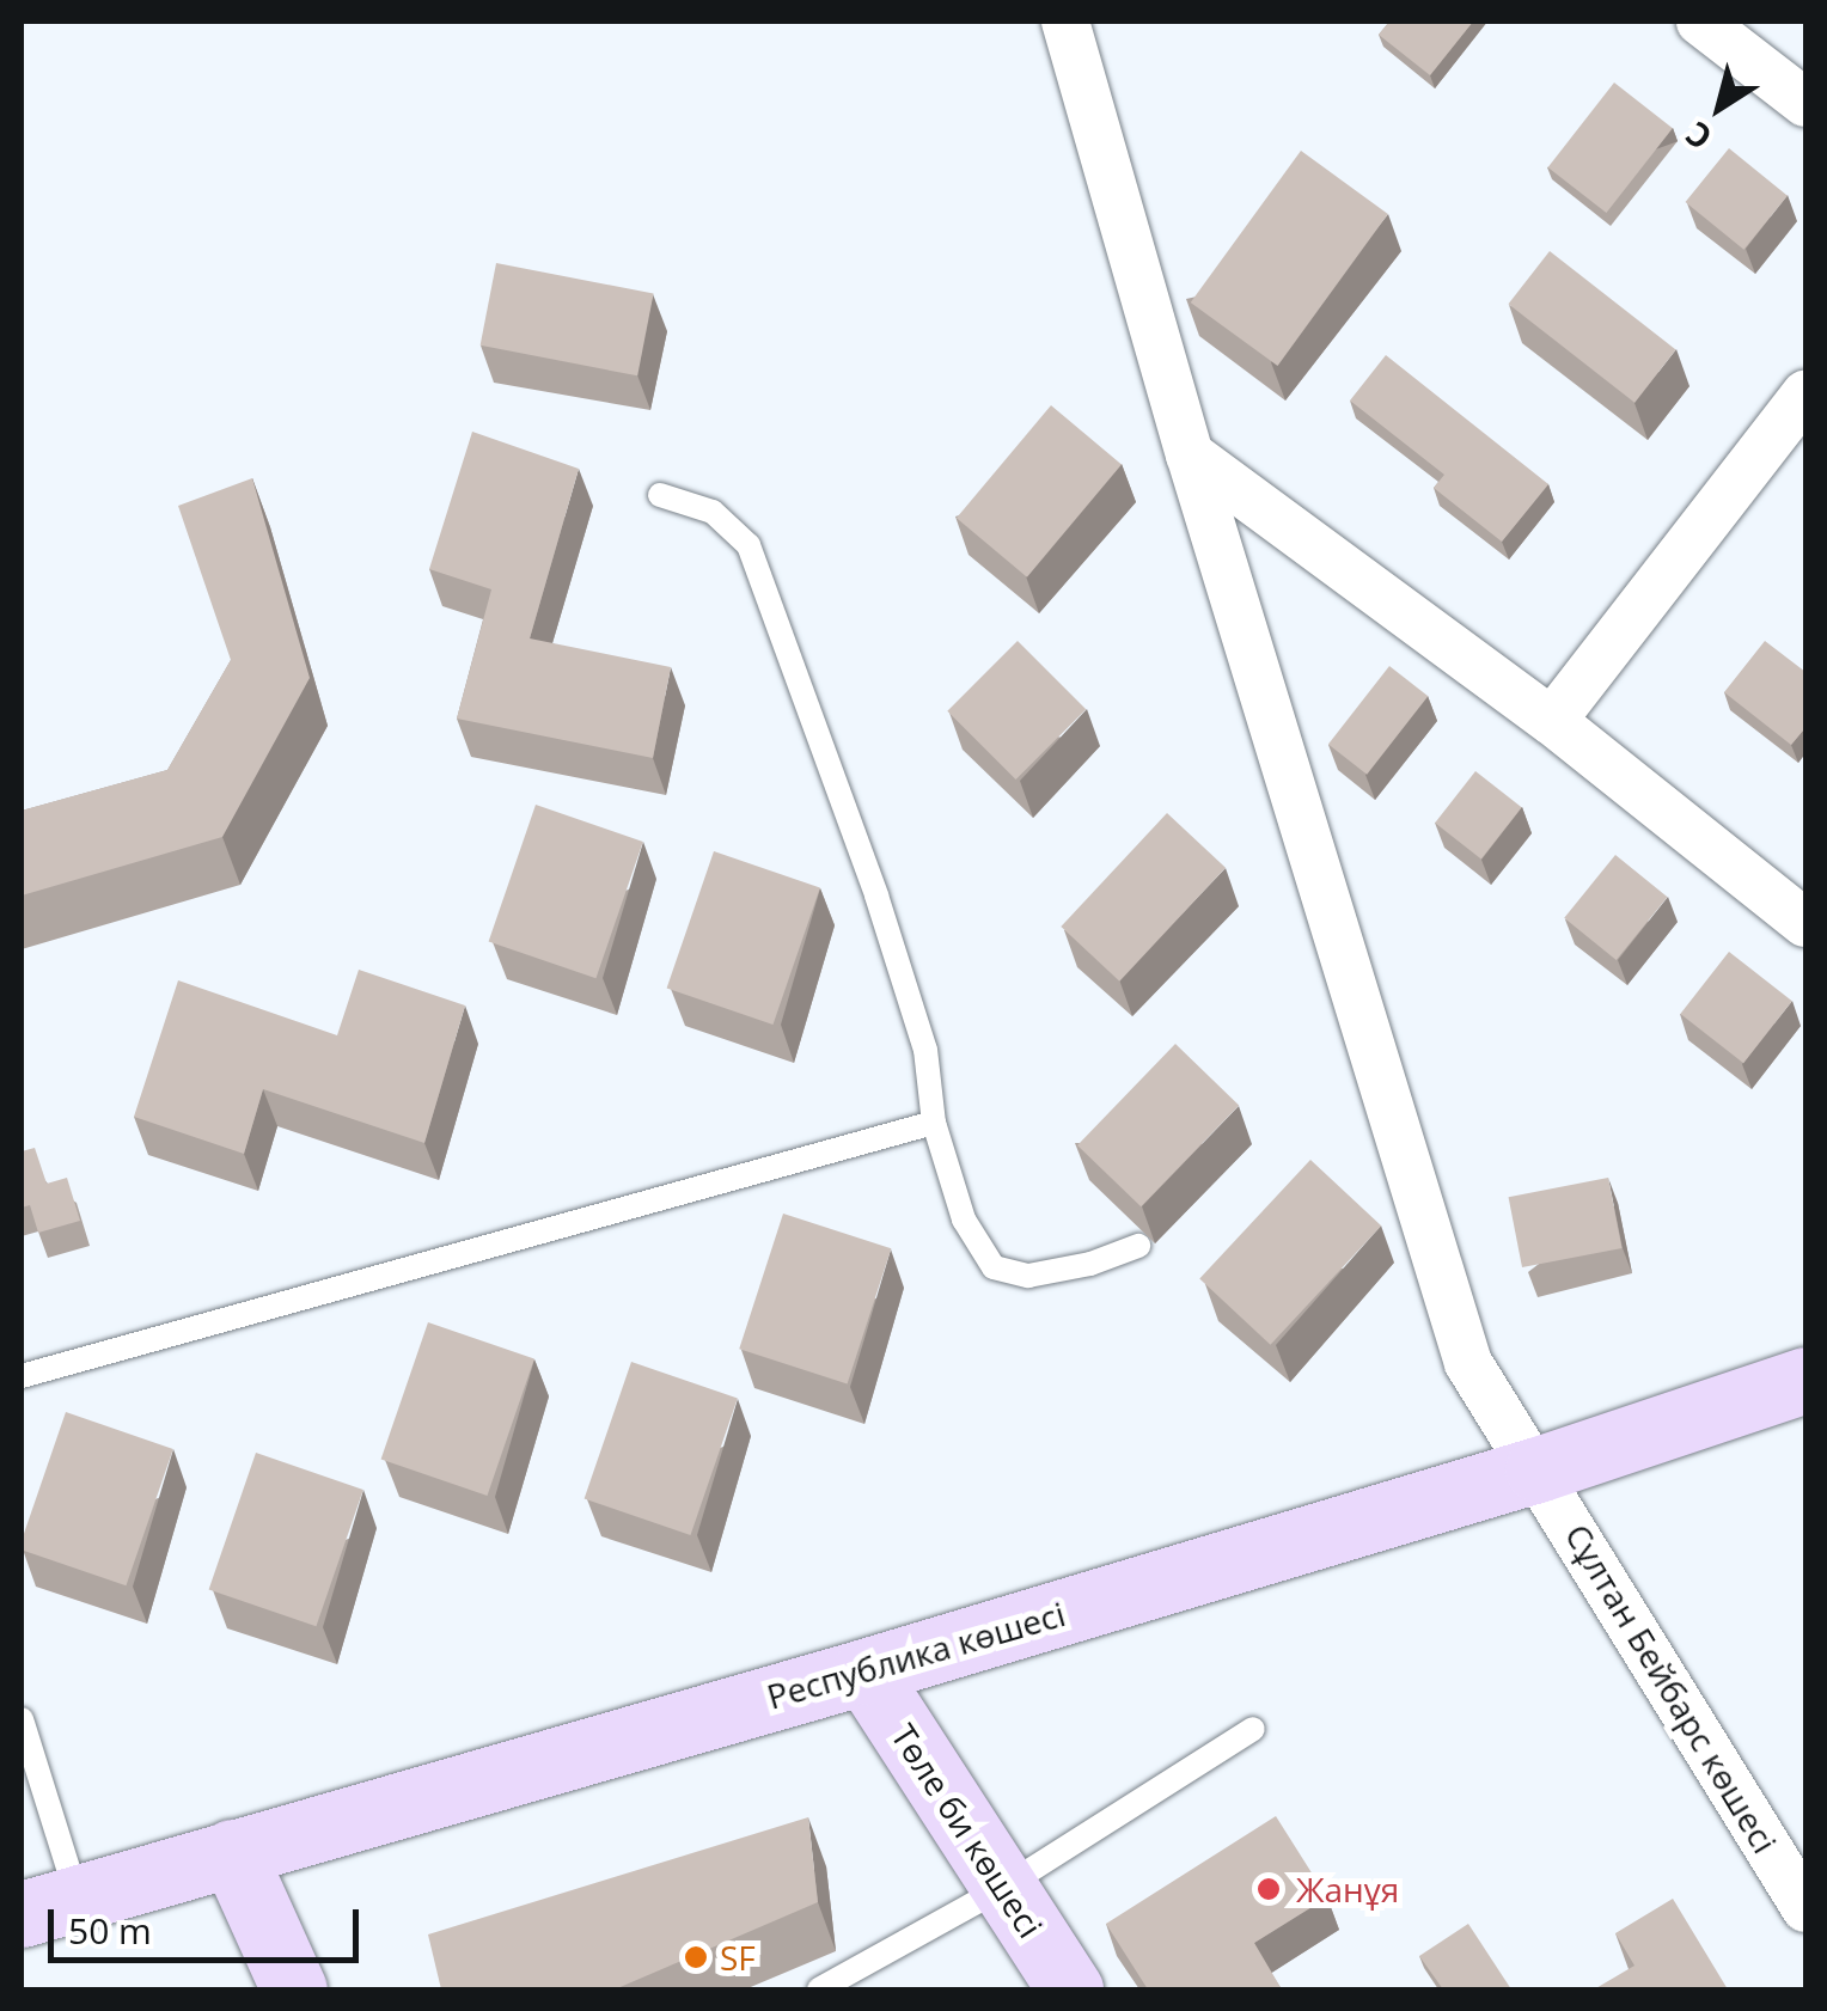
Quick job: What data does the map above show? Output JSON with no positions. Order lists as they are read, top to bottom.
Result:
{
  "streets": {
    "main road": ["Республика көшесі", "Төле би көшесі"],
    "street": ["Сұлтан Бейбарс көшесі"]
  },
  "crossings": [
    ["Республика көшесі", "Сұлтан Бейбарс көшесі"],
    ["Республика көшесі", "Төле би көшесі"]
  ],
  "places": ["Жанұя", "SF"],
  "scale_bar": "50 m",
  "north": "bottom left"
}
